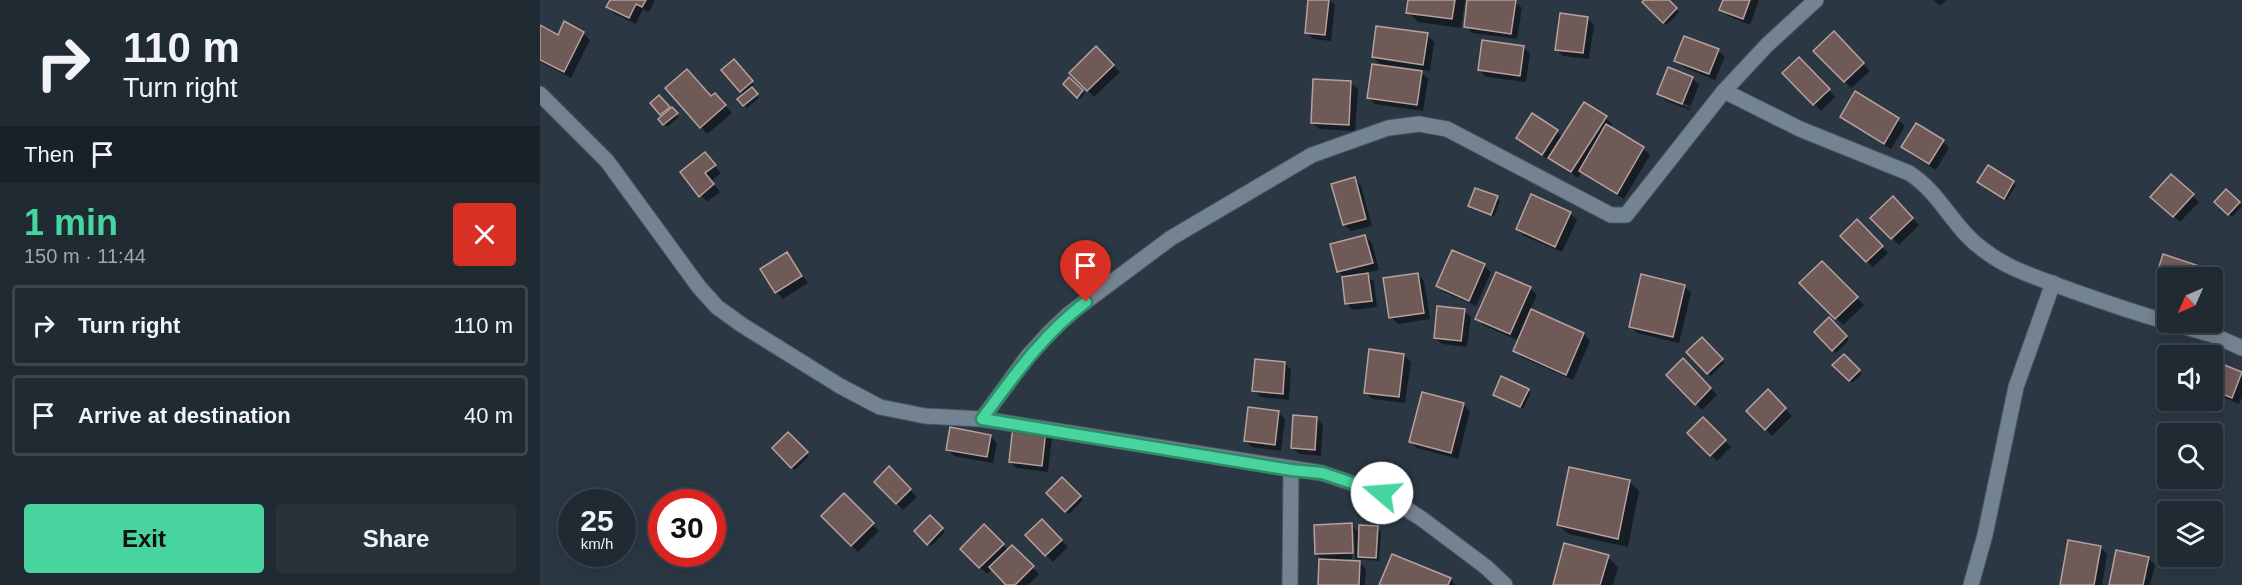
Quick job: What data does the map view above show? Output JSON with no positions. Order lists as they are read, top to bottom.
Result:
{
  "north": "bottom left",
  "page": {
    "turn": ["110 m", "Turn right"],
    "then": "Then",
    "heading": ["1 min", "150 m · 11:44"],
    "list": [
      {
        "name": "Turn right",
        "value": "110 m"
      },
      {
        "name": "Arrive at destination",
        "value": "40 m"
      }
    ],
    "speed": "25 km/h",
    "limit": "30",
    "buttons": ["Exit", "Share"]
  }
}
